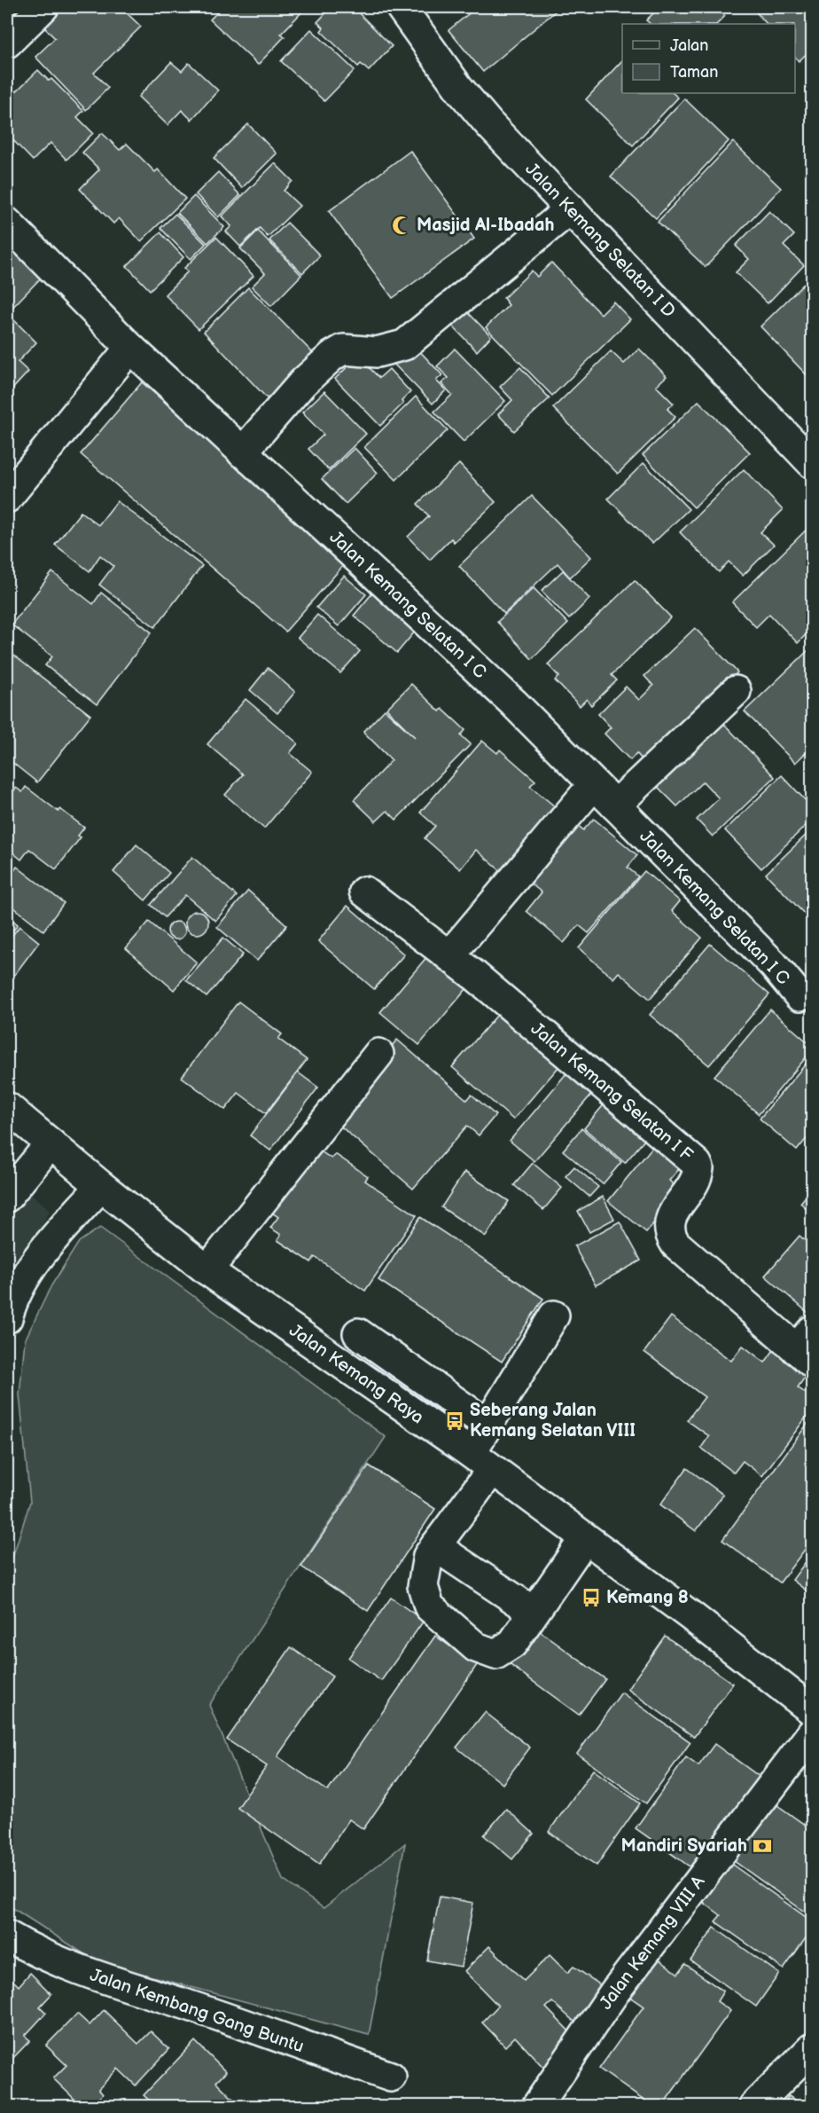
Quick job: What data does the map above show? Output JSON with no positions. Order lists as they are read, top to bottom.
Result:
{
  "streets": {
    "street": [
      "Jalan Kemang Selatan I D",
      "Jalan Kemang Selatan I C",
      "Jalan Kemang Selatan I F",
      "Jalan Kemang Raya",
      "Jalan Kemang VIII A",
      "Jalan Kembang Gang Buntu"
    ]
  },
  "places": {
    "mosque": ["Masjid Al-Ibadah"],
    "bus stop": ["Seberang Jalan Kemang Selatan VIII", "Kemang 8"],
    "bank": ["Mandiri Syariah"]
  },
  "legend": ["Jalan", "Taman"]
}
